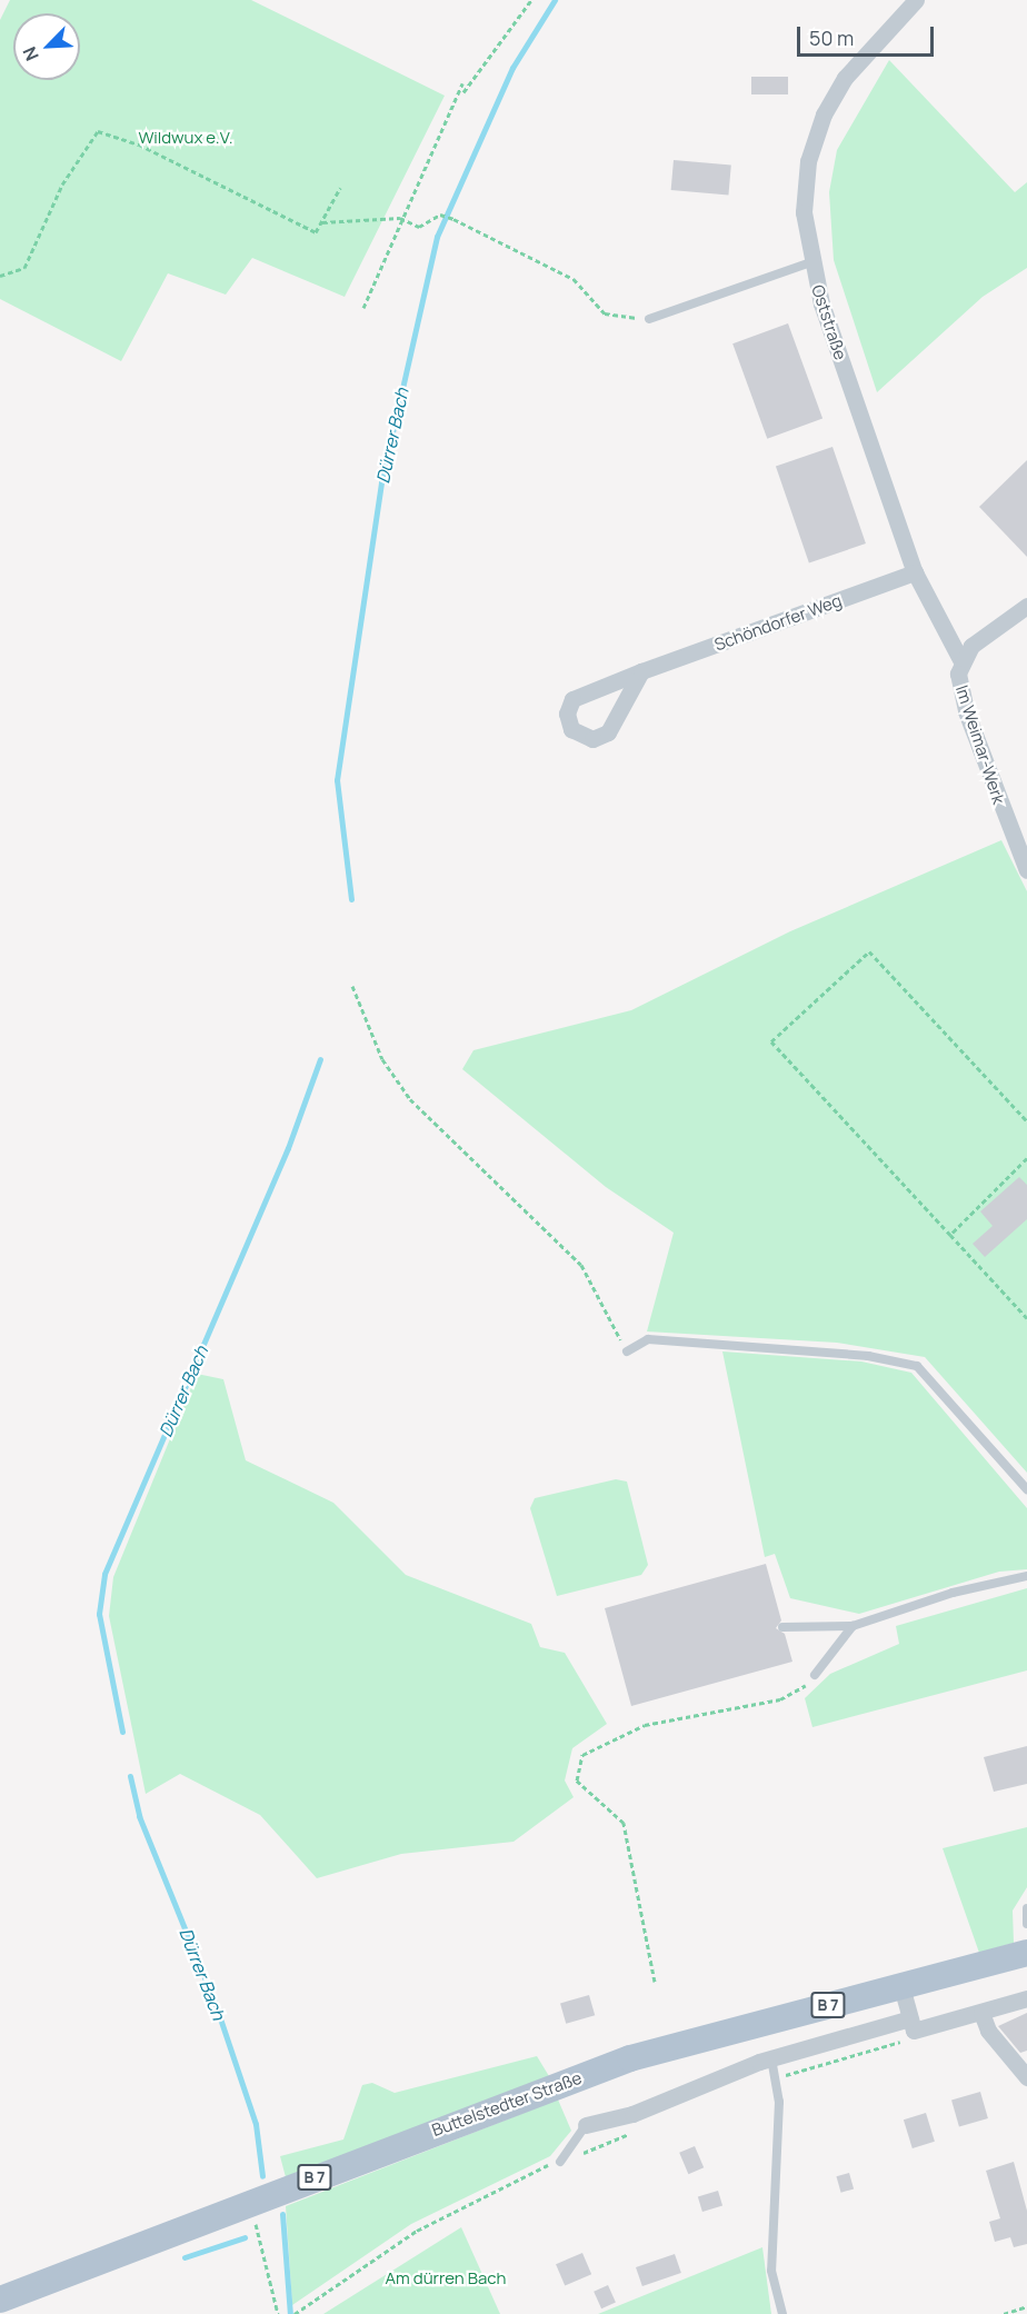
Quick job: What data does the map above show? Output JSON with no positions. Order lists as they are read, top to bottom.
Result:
{
  "streets": {
    "main road": ["B 7", "Buttelstedter Straße"],
    "street": ["Oststraße", "Schöndorfer Weg", "Im Weimar-Werk"]
  },
  "crossings": [
    ["Oststraße", "Schöndorfer Weg"],
    ["Oststraße", "Im Weimar-Werk"]
  ],
  "water": ["Dürrer Bach"],
  "parks": ["Wildwux e.V.", "Am dürren Bach"],
  "scale_bar": "50 m",
  "north": "bottom left"
}
